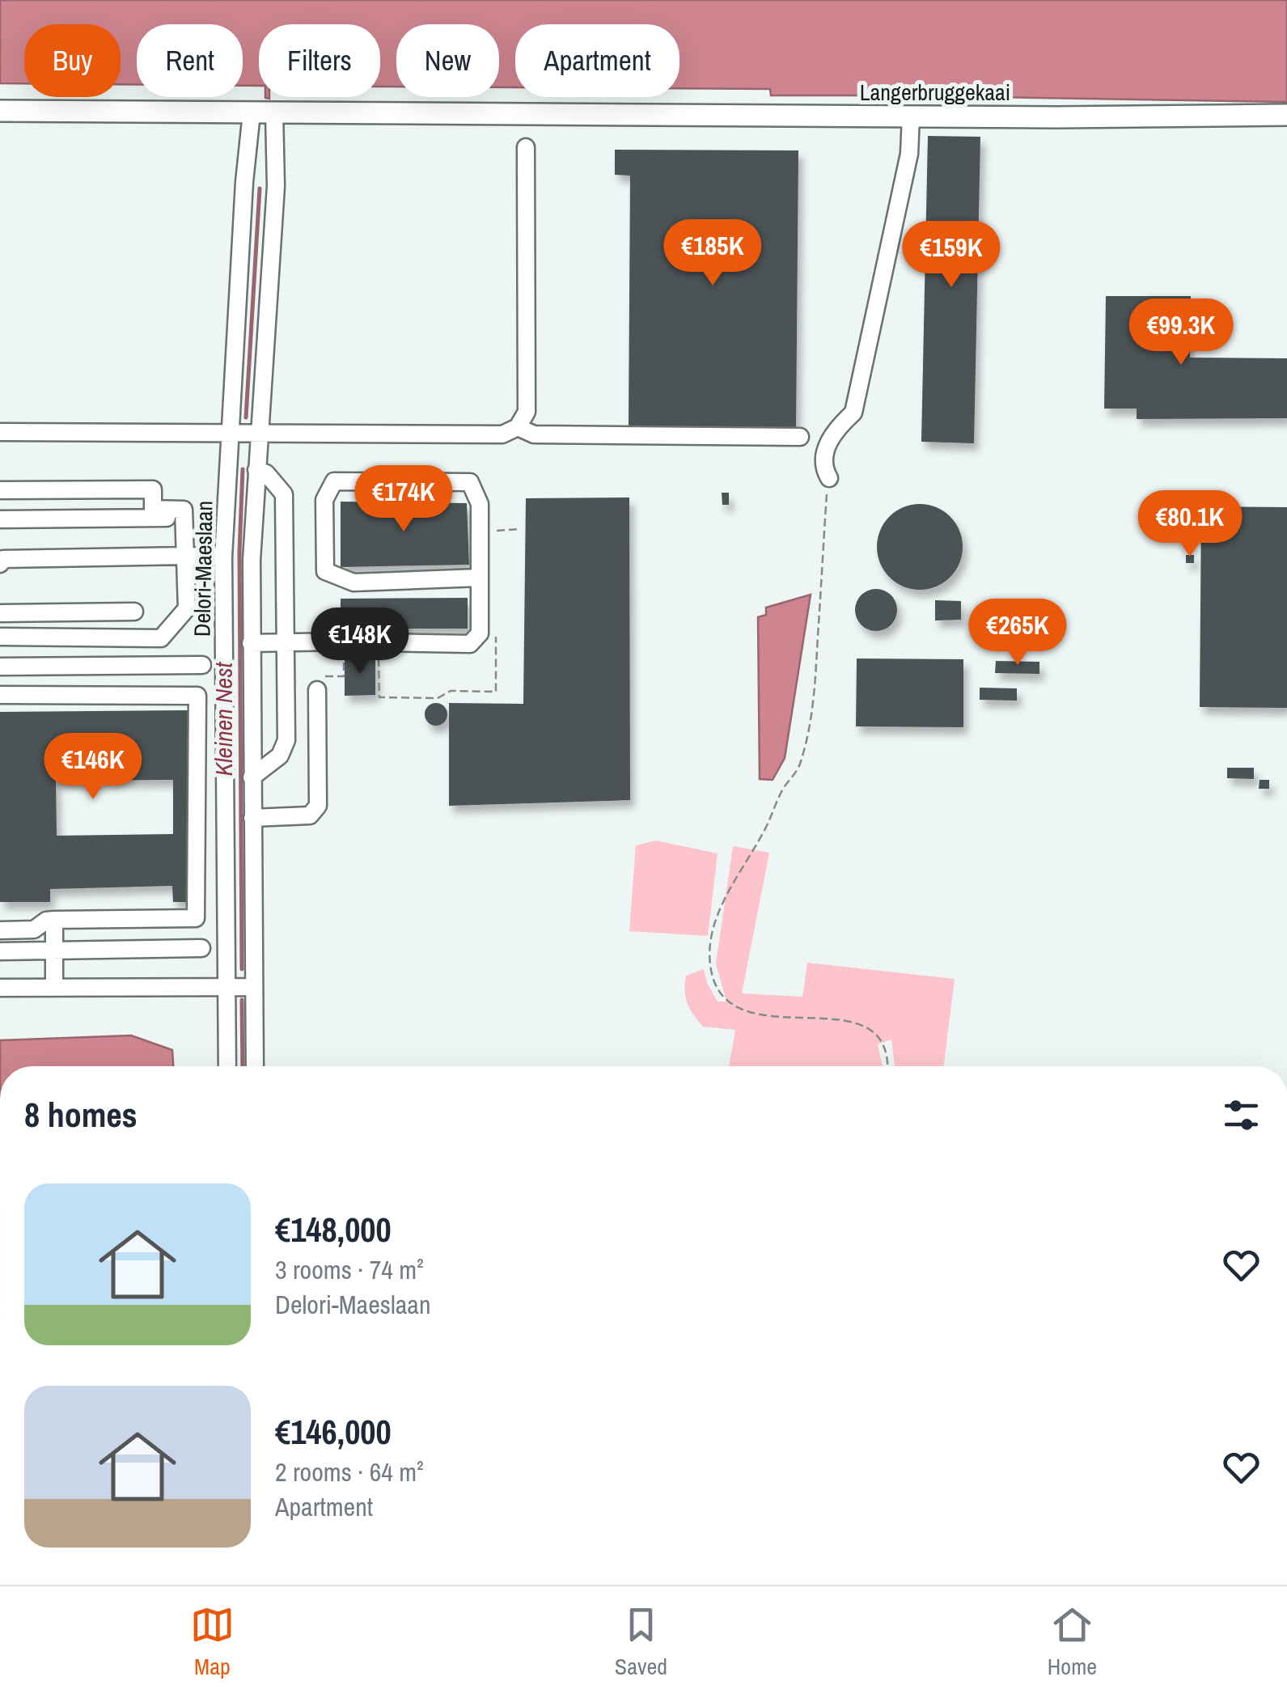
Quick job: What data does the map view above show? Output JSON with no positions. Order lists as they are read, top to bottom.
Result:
{
  "streets": {
    "main road": ["Langerbruggekaai"],
    "street": ["Delori-Maeslaan"]
  },
  "crossings": [
    ["Langerbruggekaai", "Delori-Maeslaan"]
  ],
  "water": ["Kleinen Nest"],
  "page": {
    "chip": [
      "Buy",
      "Rent",
      "Filters",
      "New",
      "Apartment"
    ],
    "price": [
      "€185K",
      "€159K",
      "€99.3K",
      "€174K",
      "€80.1K",
      "€265K",
      "€148K",
      "€146K"
    ],
    "heading": "8 homes",
    "list": [
      {
        "name": "€148,000",
        "note": "3 rooms · 74 m² · Delori-Maeslaan"
      },
      {
        "name": "€146,000",
        "note": "2 rooms · 64 m² · Apartment"
      }
    ],
    "tabs": ["Map", "Saved", "Home"]
  }
}
